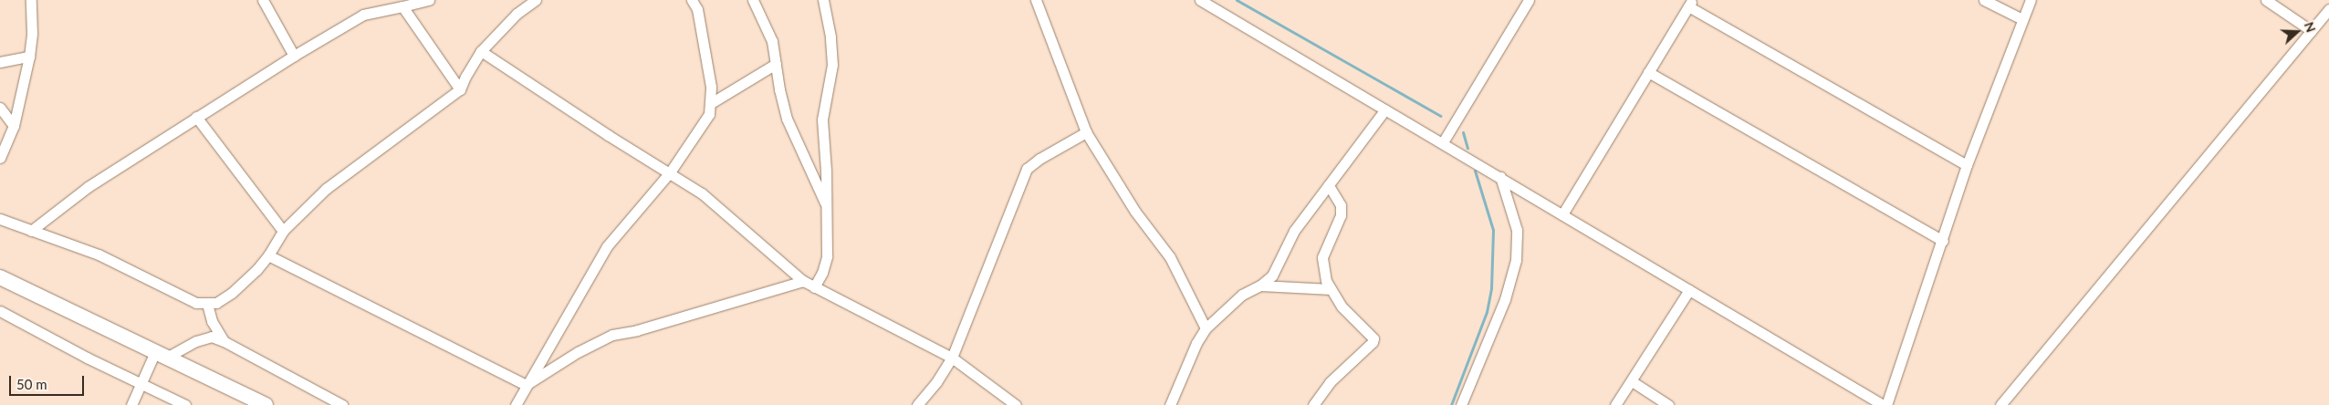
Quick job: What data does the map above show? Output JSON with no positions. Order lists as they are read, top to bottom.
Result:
{
  "scale_bar": "50 m",
  "north": "right"
}
